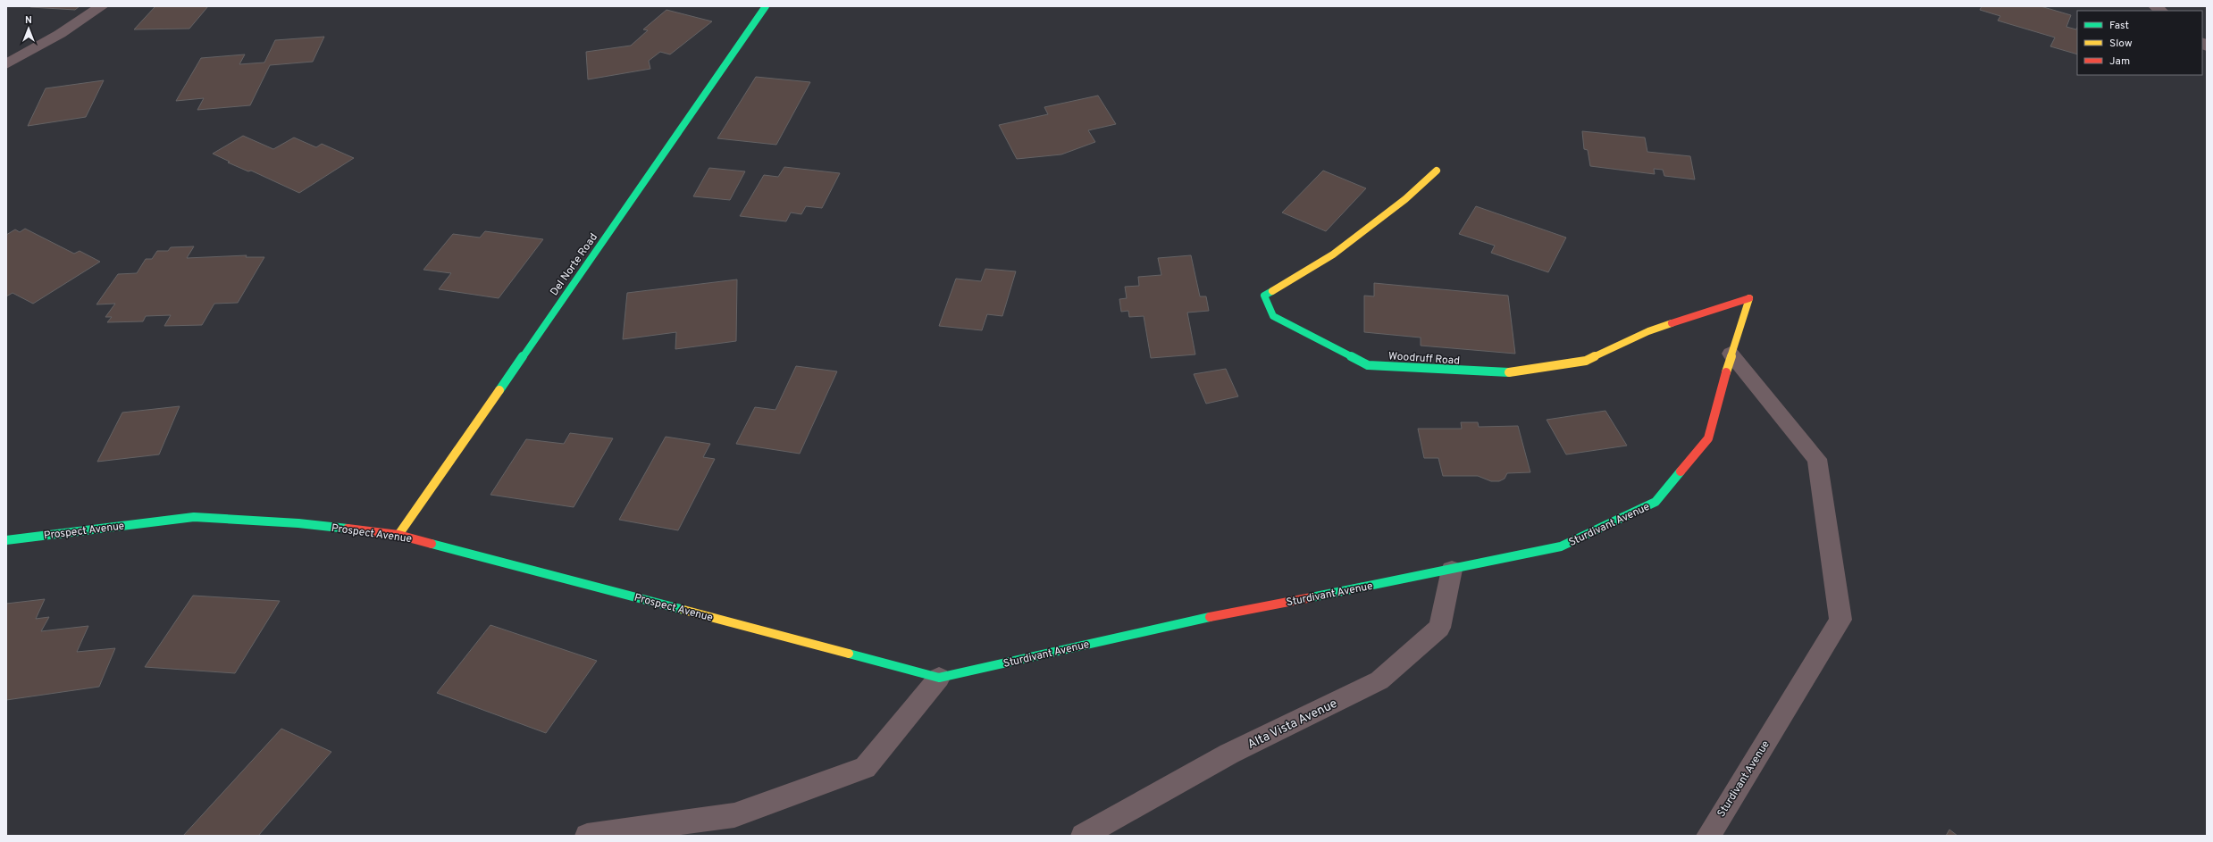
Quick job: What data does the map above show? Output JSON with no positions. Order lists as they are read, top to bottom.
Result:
{
  "streets": {
    "street": [
      "Del Norte Road",
      "Woodruff Road",
      "Sturdivant Avenue",
      "Prospect Avenue",
      "Alta Vista Avenue"
    ]
  },
  "crossings": [
    ["Del Norte Road", "Prospect Avenue"],
    ["Woodruff Road", "Sturdivant Avenue"],
    ["Sturdivant Avenue", "Prospect Avenue"],
    ["Sturdivant Avenue", "Alta Vista Avenue"]
  ],
  "legend": ["Fast", "Slow", "Jam"],
  "north": "top"
}
